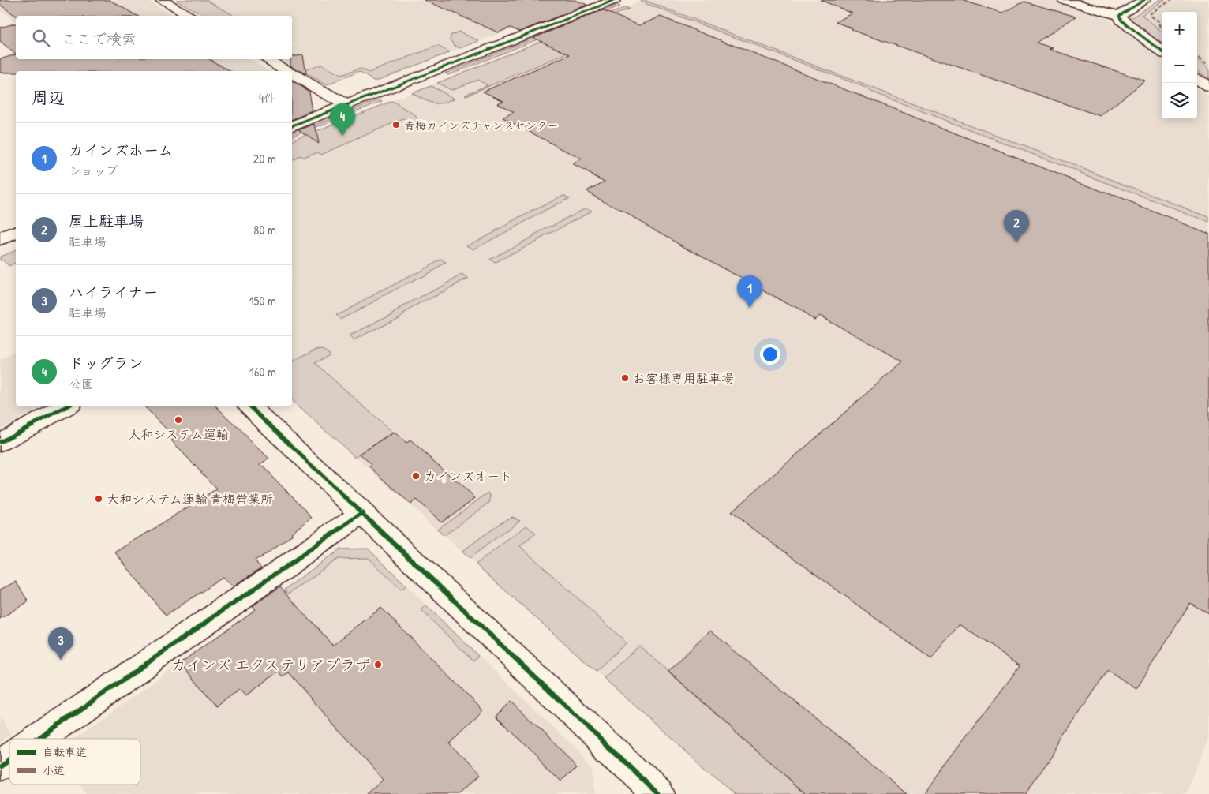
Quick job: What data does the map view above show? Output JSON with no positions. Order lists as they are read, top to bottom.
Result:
{
  "places": [
    "青梅カインズチャンスセンター",
    "お客様専用駐車場",
    "大和システム運輸",
    "カインズオート",
    "大和システム運輸 青梅営業所",
    "カインズ エクステリアプラザ"
  ],
  "legend": ["自転車道", "小道"],
  "page": {
    "map_buttons": ["+", "−"],
    "search": "ここで検索",
    "heading": ["周辺", "4件"],
    "pins": [
      "4",
      "2",
      "1",
      "3"
    ],
    "list": [
      {
        "mark": "1",
        "name": "カインズホーム",
        "note": "ショップ",
        "value": "20 m"
      },
      {
        "mark": "2",
        "name": "屋上駐車場",
        "note": "駐車場",
        "value": "80 m"
      },
      {
        "mark": "3",
        "name": "ハイライナー",
        "note": "駐車場",
        "value": "150 m"
      },
      {
        "mark": "4",
        "name": "ドッグラン",
        "note": "公園",
        "value": "160 m"
      }
    ]
  }
}
